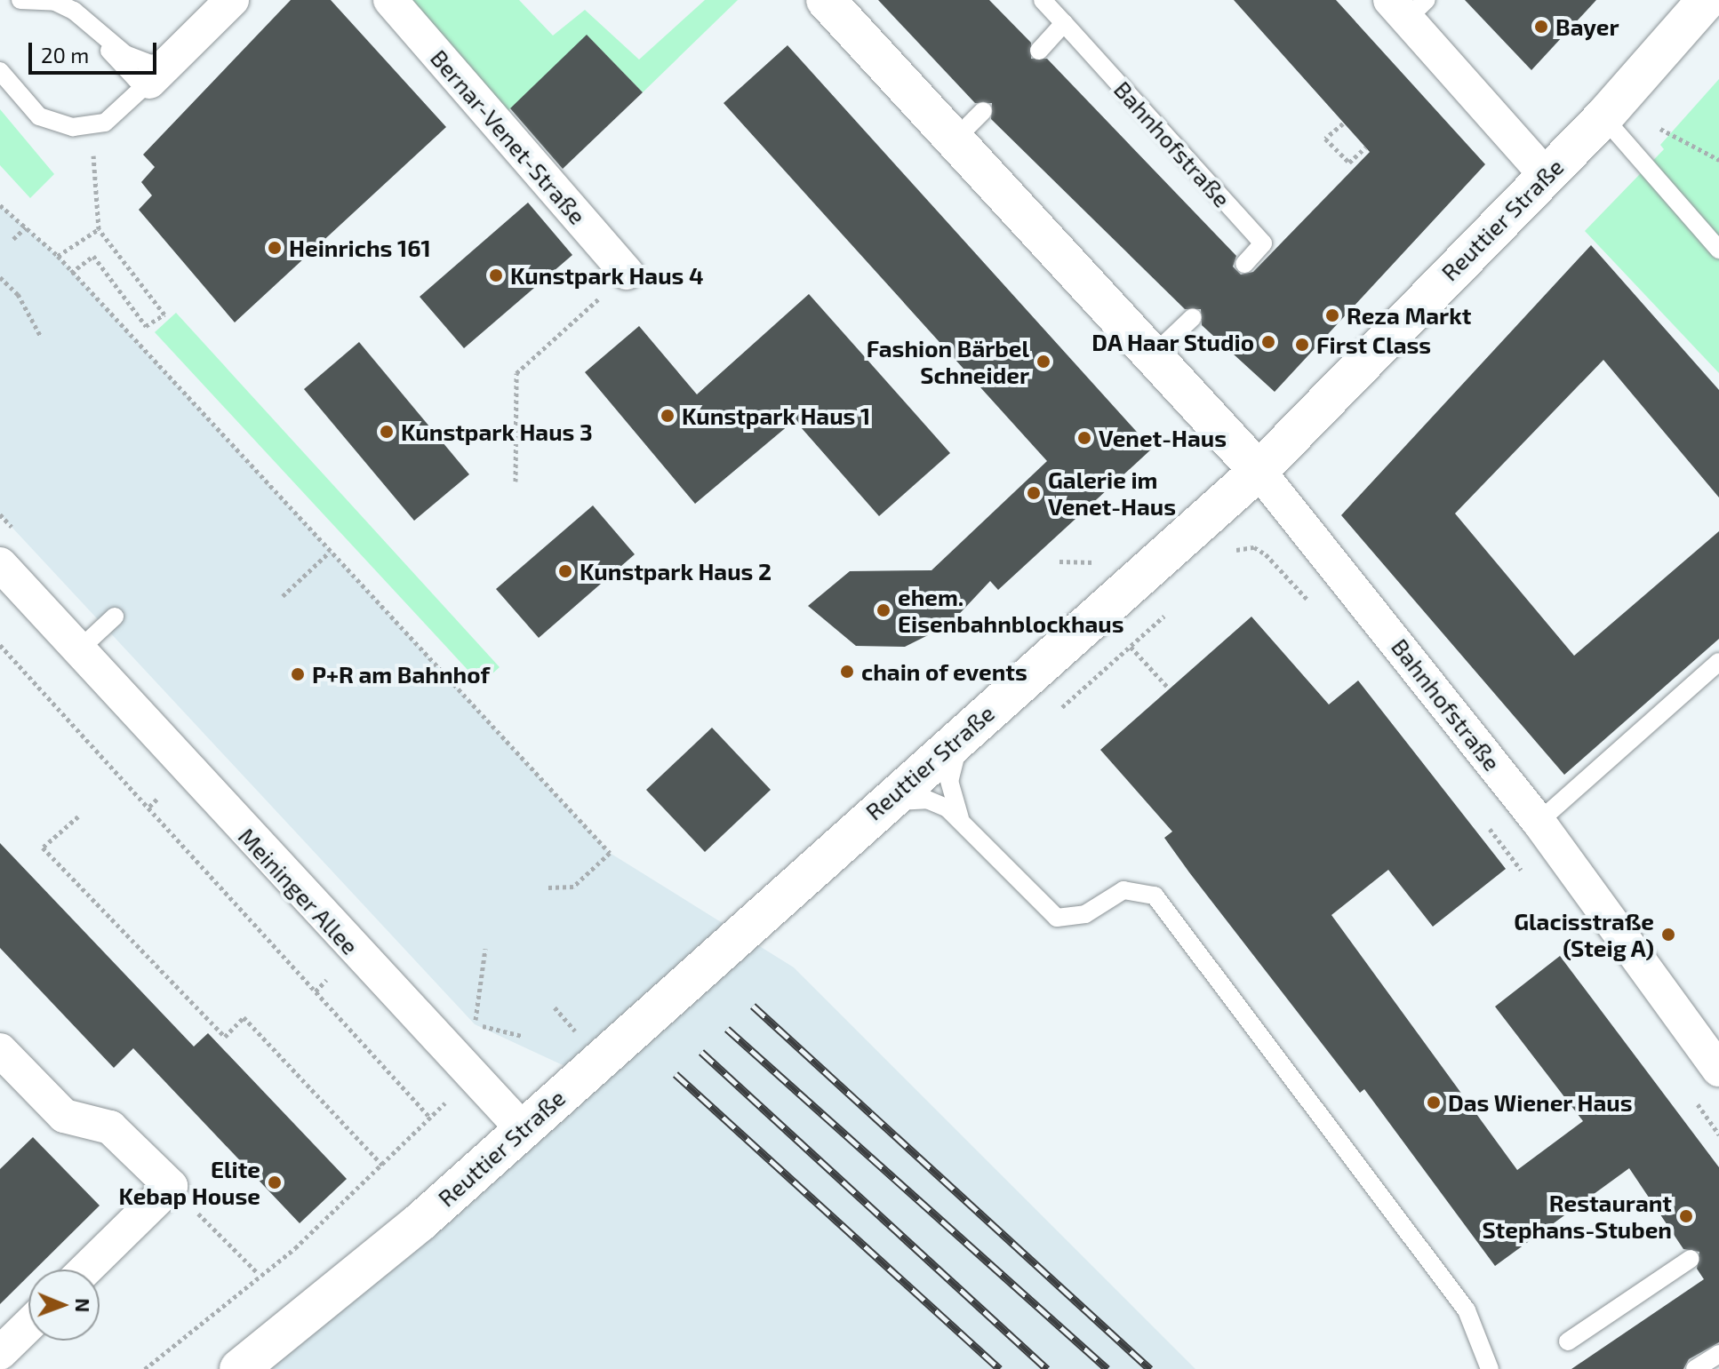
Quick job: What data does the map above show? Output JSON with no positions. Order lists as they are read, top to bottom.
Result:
{
  "streets": {
    "main road": ["Bahnhofstraße", "Reuttier Straße"],
    "street": ["Bernar-Venet-Straße", "Meininger Allee"]
  },
  "crossings": [
    ["Bahnhofstraße", "Reuttier Straße"],
    ["Reuttier Straße", "Meininger Allee"]
  ],
  "places": [
    "Bayer",
    "Heinrichs 161",
    "Kunstpark Haus 4",
    "Reza Markt",
    "DA Haar Studio",
    "First Class",
    "Fashion Bärbel Schneider",
    "Kunstpark Haus 1",
    "Kunstpark Haus 3",
    "Venet-Haus",
    "Galerie im Venet-Haus",
    "Kunstpark Haus 2",
    "ehem. Eisenbahnblockhaus",
    "chain of events",
    "P+R am Bahnhof",
    "Glacisstraße (Steig A)",
    "Das Wiener Haus",
    "Elite Kebap House",
    "Restaurant Stephans-Stuben"
  ],
  "scale_bar": "20 m",
  "north": "right"
}
